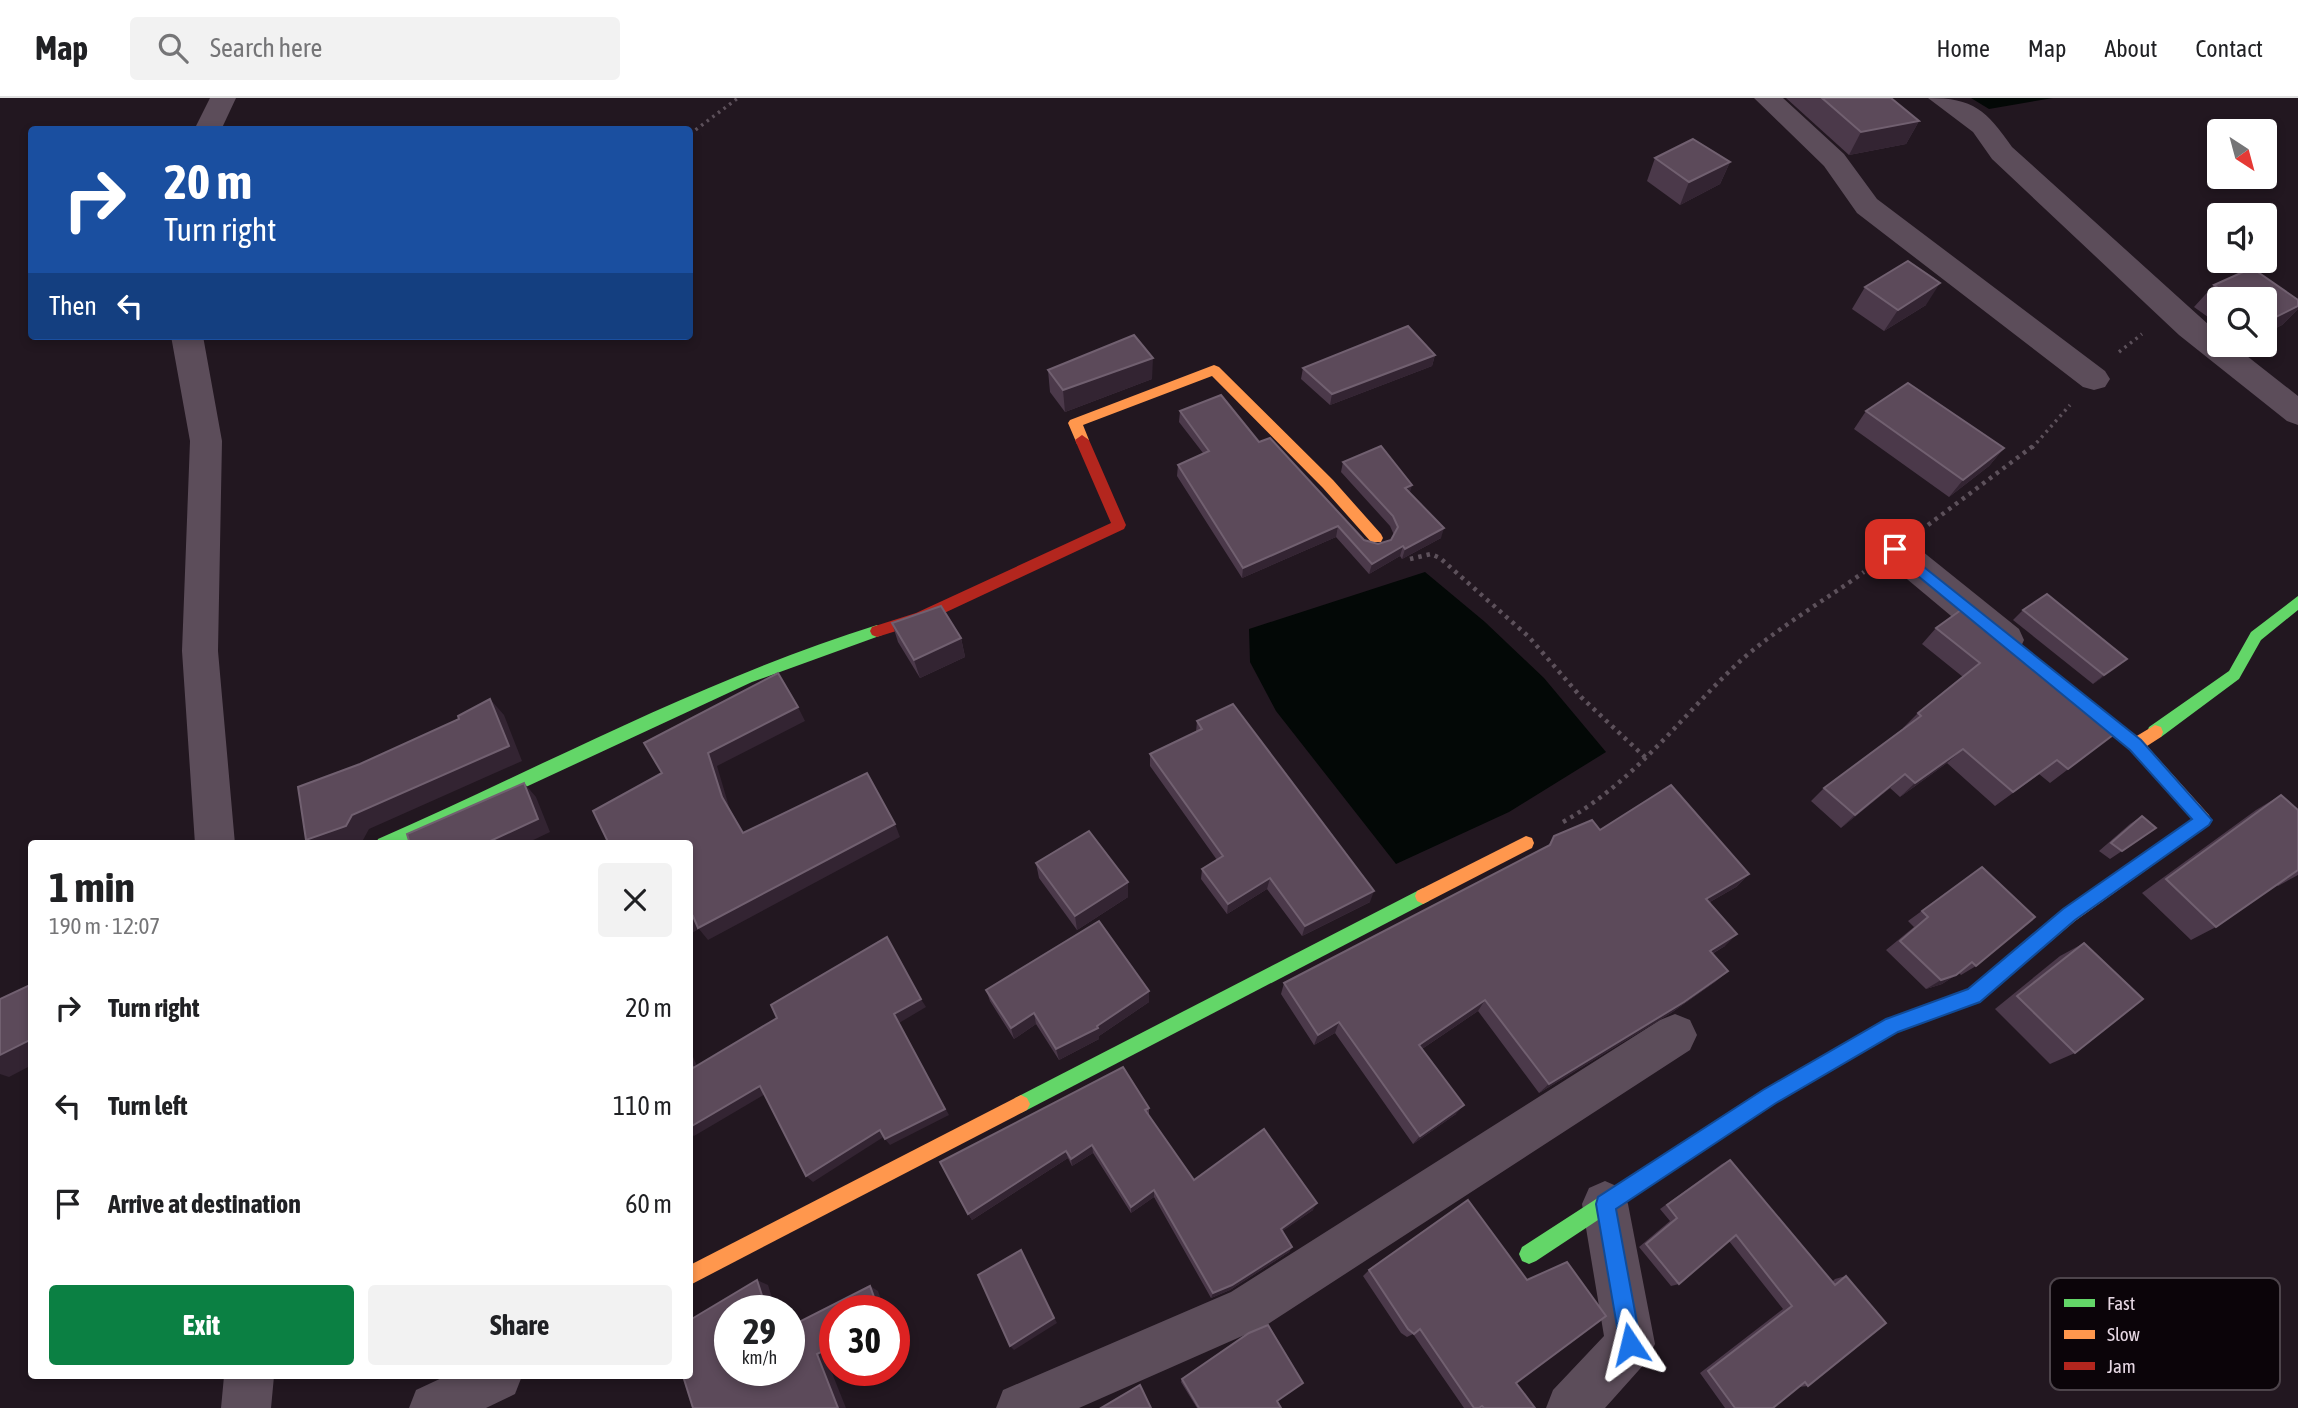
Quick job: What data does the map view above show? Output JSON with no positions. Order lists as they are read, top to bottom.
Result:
{
  "legend": ["Fast", "Slow", "Jam"],
  "north": "bottom right",
  "page": {
    "header": "Map",
    "search": "Search here",
    "nav": [
      "Home",
      "Map",
      "About",
      "Contact"
    ],
    "turn": ["20 m", "Turn right"],
    "then": "Then",
    "heading": ["1 min", "190 m · 12:07"],
    "list": [
      {
        "name": "Turn right",
        "value": "20 m"
      },
      {
        "name": "Turn left",
        "value": "110 m"
      },
      {
        "name": "Arrive at destination",
        "value": "60 m"
      }
    ],
    "buttons": ["Exit", "Share"],
    "speed": "29 km/h",
    "limit": "30"
  }
}
